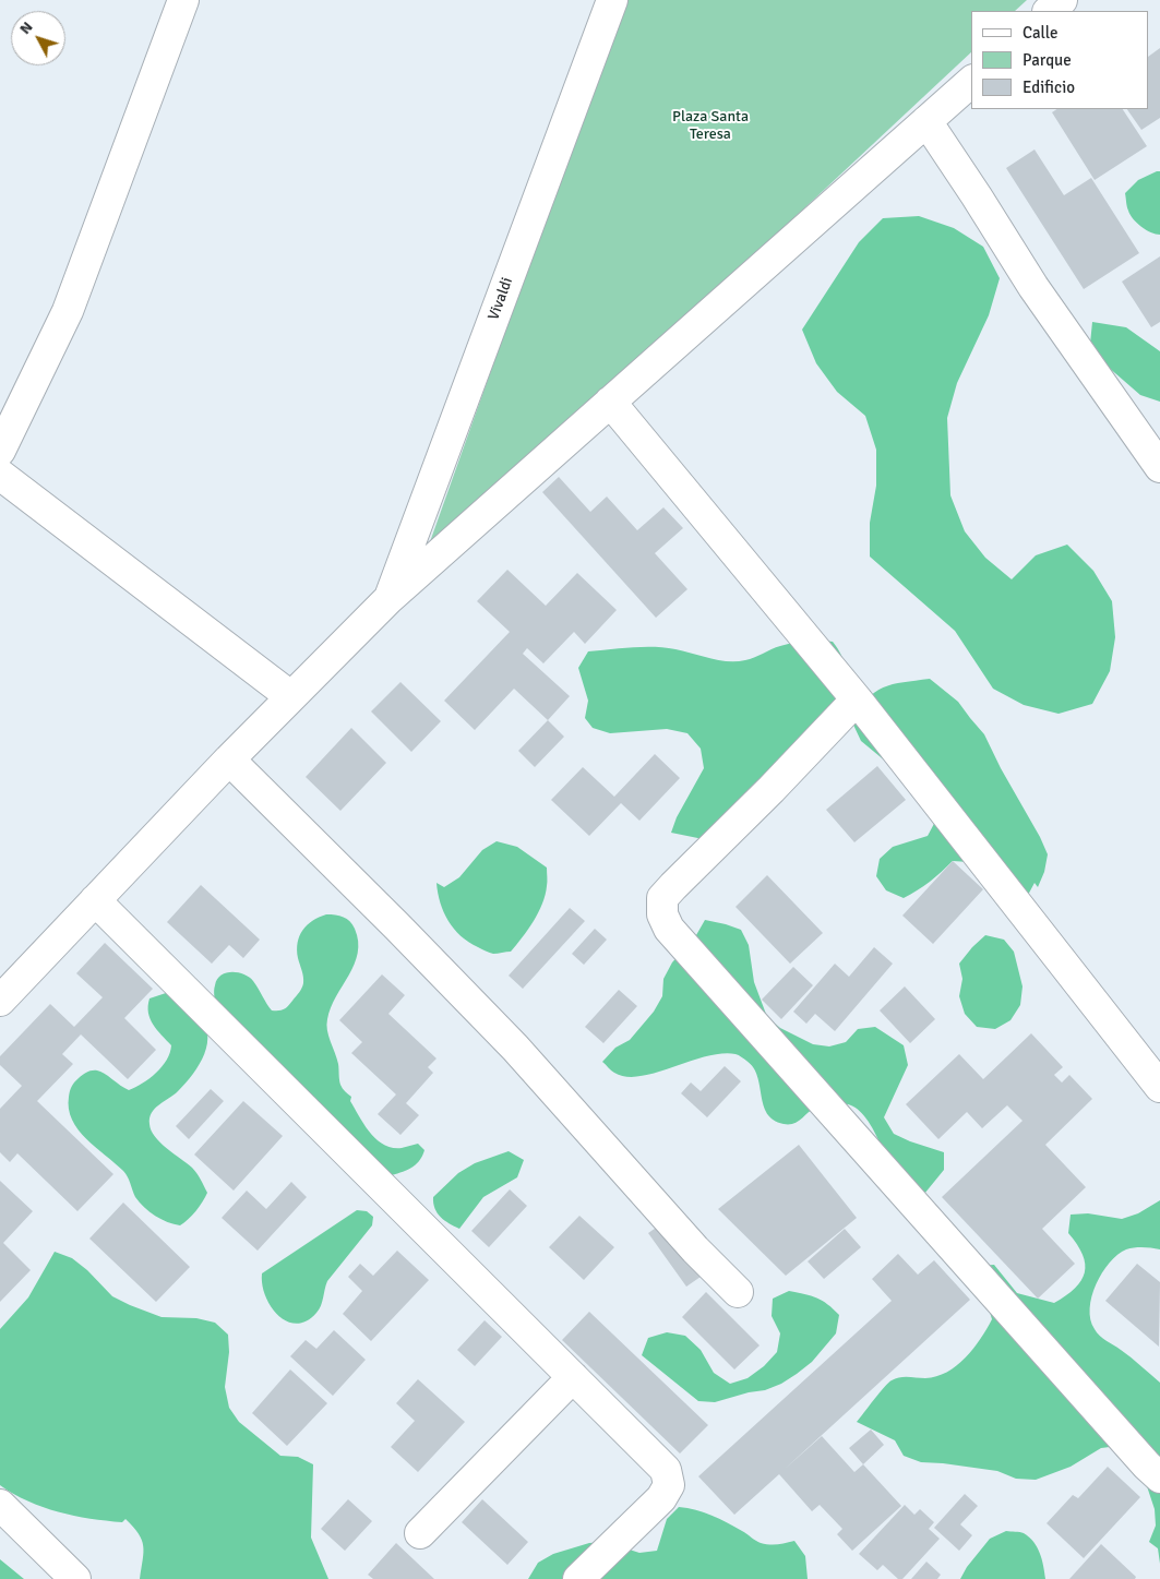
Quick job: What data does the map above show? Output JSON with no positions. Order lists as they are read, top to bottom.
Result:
{
  "streets": {
    "street": ["Vivaldi"]
  },
  "parks": ["Plaza Santa Teresa"],
  "legend": ["Calle", "Parque", "Edificio"],
  "north": "top left"
}
